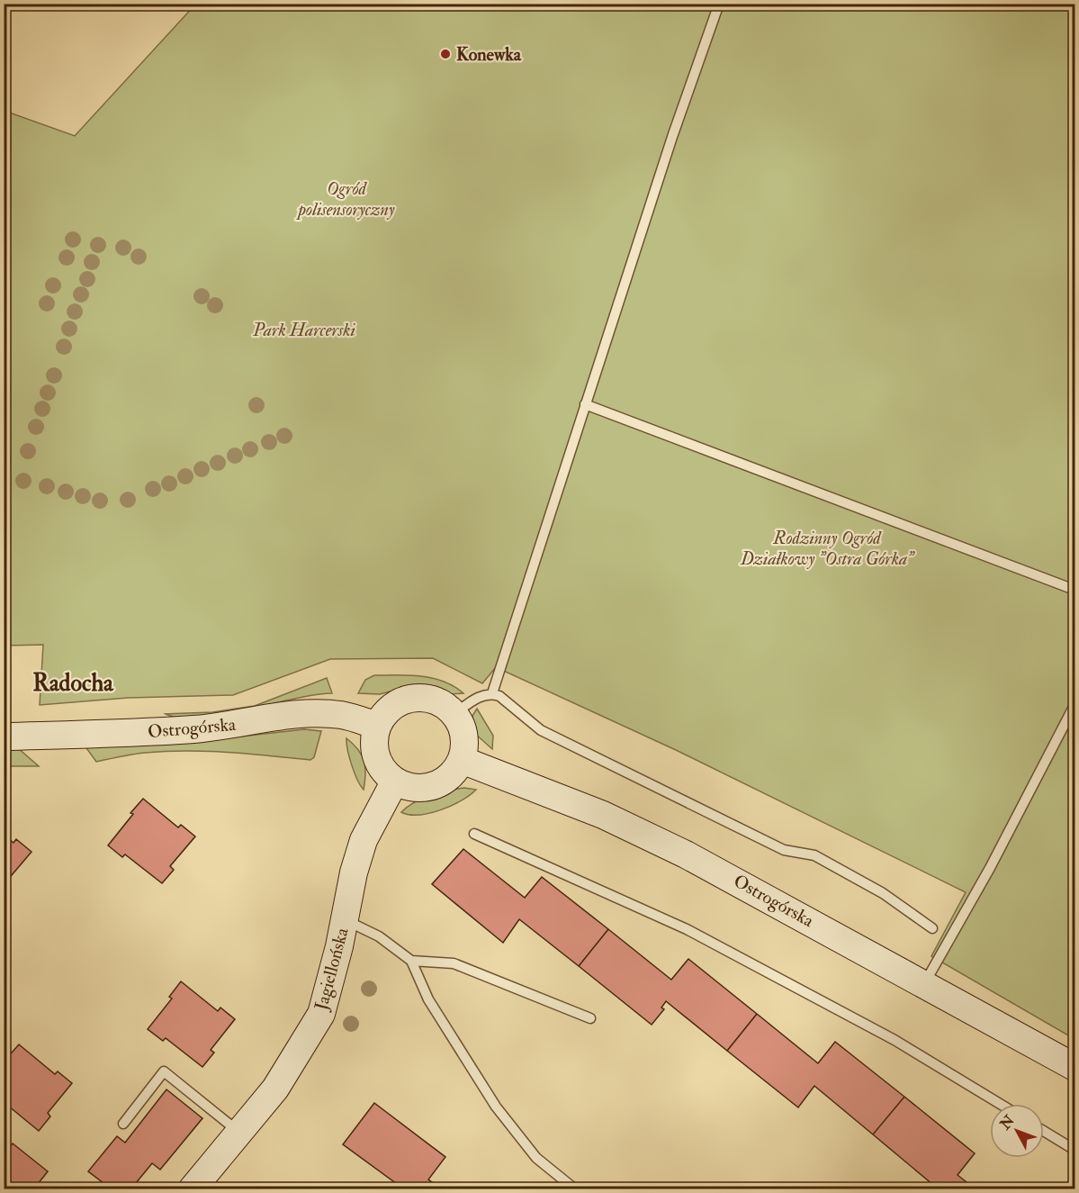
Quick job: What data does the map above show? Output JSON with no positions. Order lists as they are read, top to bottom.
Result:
{
  "streets": {
    "street": ["Ostrogórska", "Jagiellońska"]
  },
  "crossings": [
    ["Ostrogórska", "Jagiellońska"]
  ],
  "districts": ["Radocha"],
  "parks": ["Ogród polisensoryczny", "Park Harcerski", "Rodzinny Ogród Działkowy \"Ostra Górka\""],
  "places": ["Konewka"],
  "north": "top left"
}
